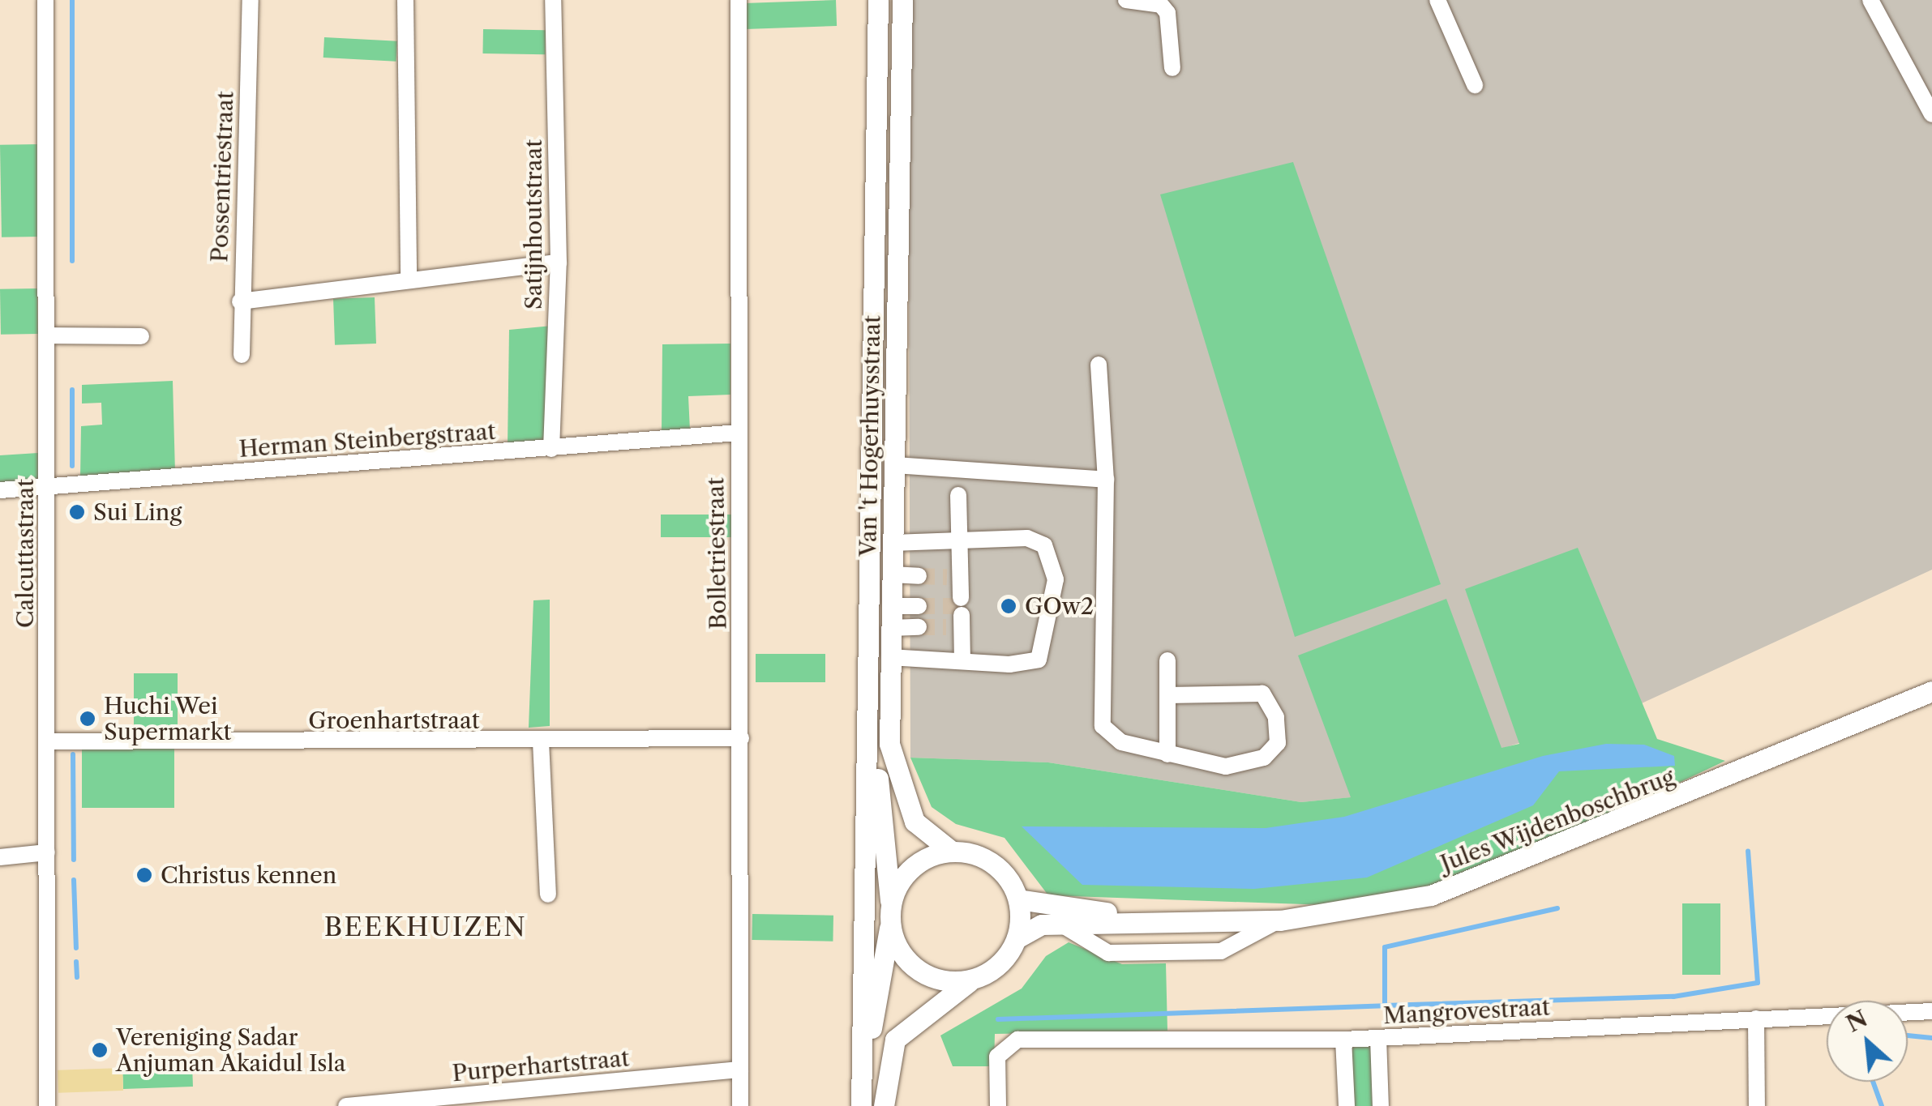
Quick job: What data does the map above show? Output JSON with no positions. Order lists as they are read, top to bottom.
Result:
{
  "streets": {
    "main road": ["Van 't Hogerhuysstraat", "Jules Wijdenboschbrug"],
    "street": [
      "Possentriestraat",
      "Satijnhoutstraat",
      "Herman Steinbergstraat",
      "Calcuttastraat",
      "Bolletriestraat",
      "Groenhartstraat",
      "Mangrovestraat",
      "Purperhartstraat"
    ]
  },
  "crossings": [
    ["Satijnhoutstraat", "Herman Steinbergstraat"],
    ["Van 't Hogerhuysstraat", "Jules Wijdenboschbrug"],
    ["Herman Steinbergstraat", "Calcuttastraat"],
    ["Herman Steinbergstraat", "Bolletriestraat"],
    ["Calcuttastraat", "Groenhartstraat"],
    ["Bolletriestraat", "Groenhartstraat"],
    ["Bolletriestraat", "Purperhartstraat"]
  ],
  "districts": ["BEEKHUIZEN"],
  "places": [
    "Sui Ling",
    "GOw2",
    "Huchi Wei Supermarkt",
    "Christus kennen",
    "Vereniging Sadar Anjuman Akaidul Isla"
  ],
  "north": "top left"
}
